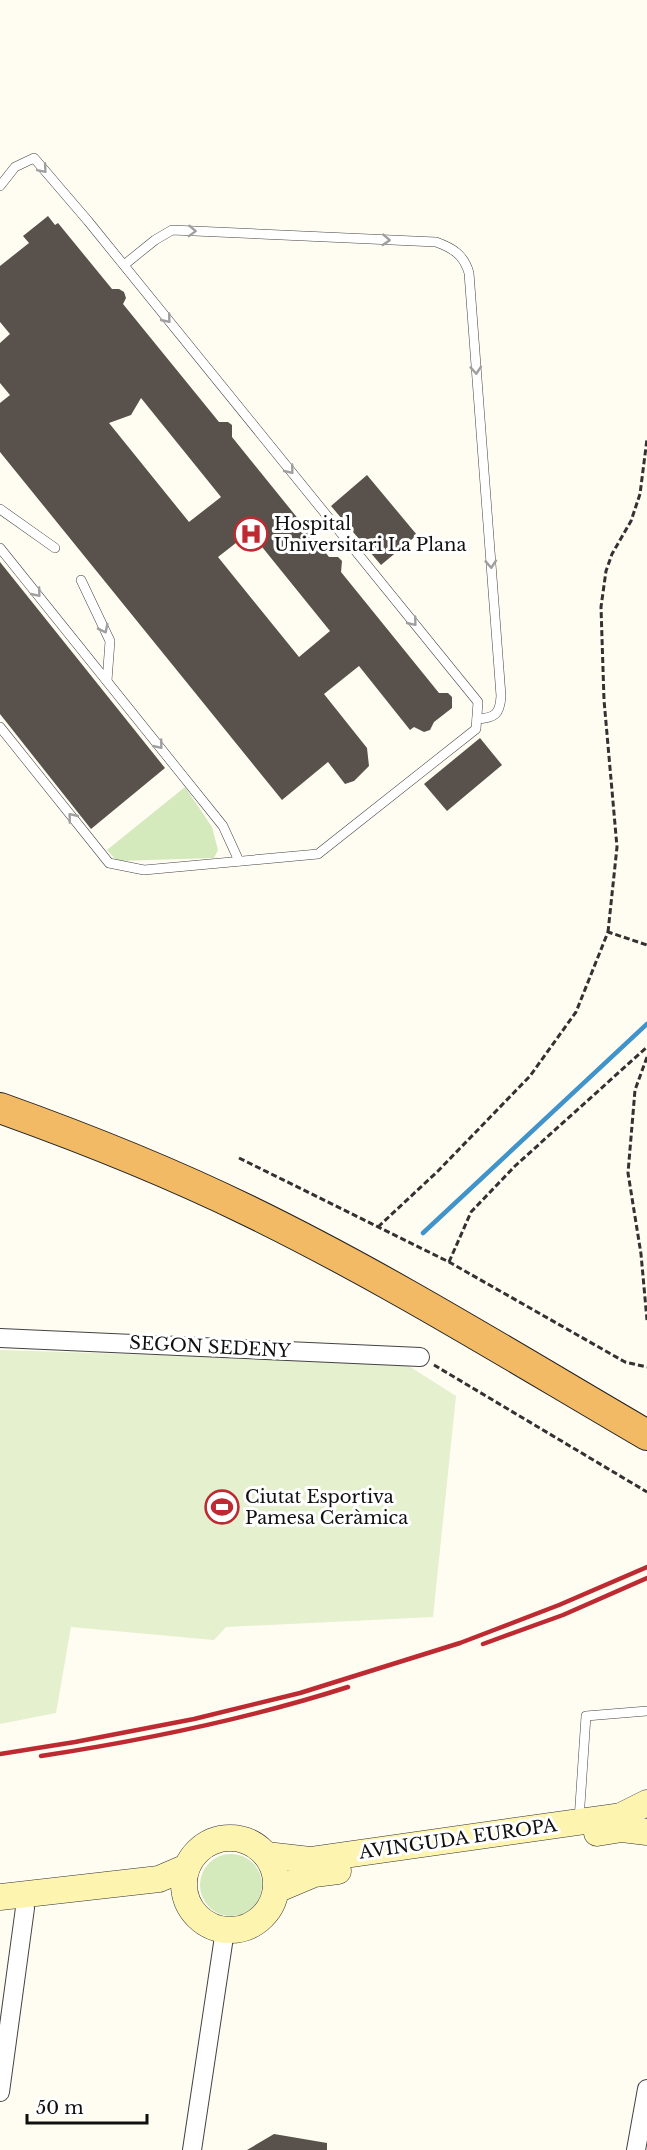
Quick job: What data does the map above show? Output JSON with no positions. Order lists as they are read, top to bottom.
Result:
{
  "streets": {
    "main road": ["AVINGUDA EUROPA"],
    "street": ["SEGON SEDENY"]
  },
  "places": {
    "hospital": ["Hospital Universitari La Plana"],
    "sports": ["Ciutat Esportiva Pamesa Ceràmica"]
  },
  "scale_bar": "50 m"
}
